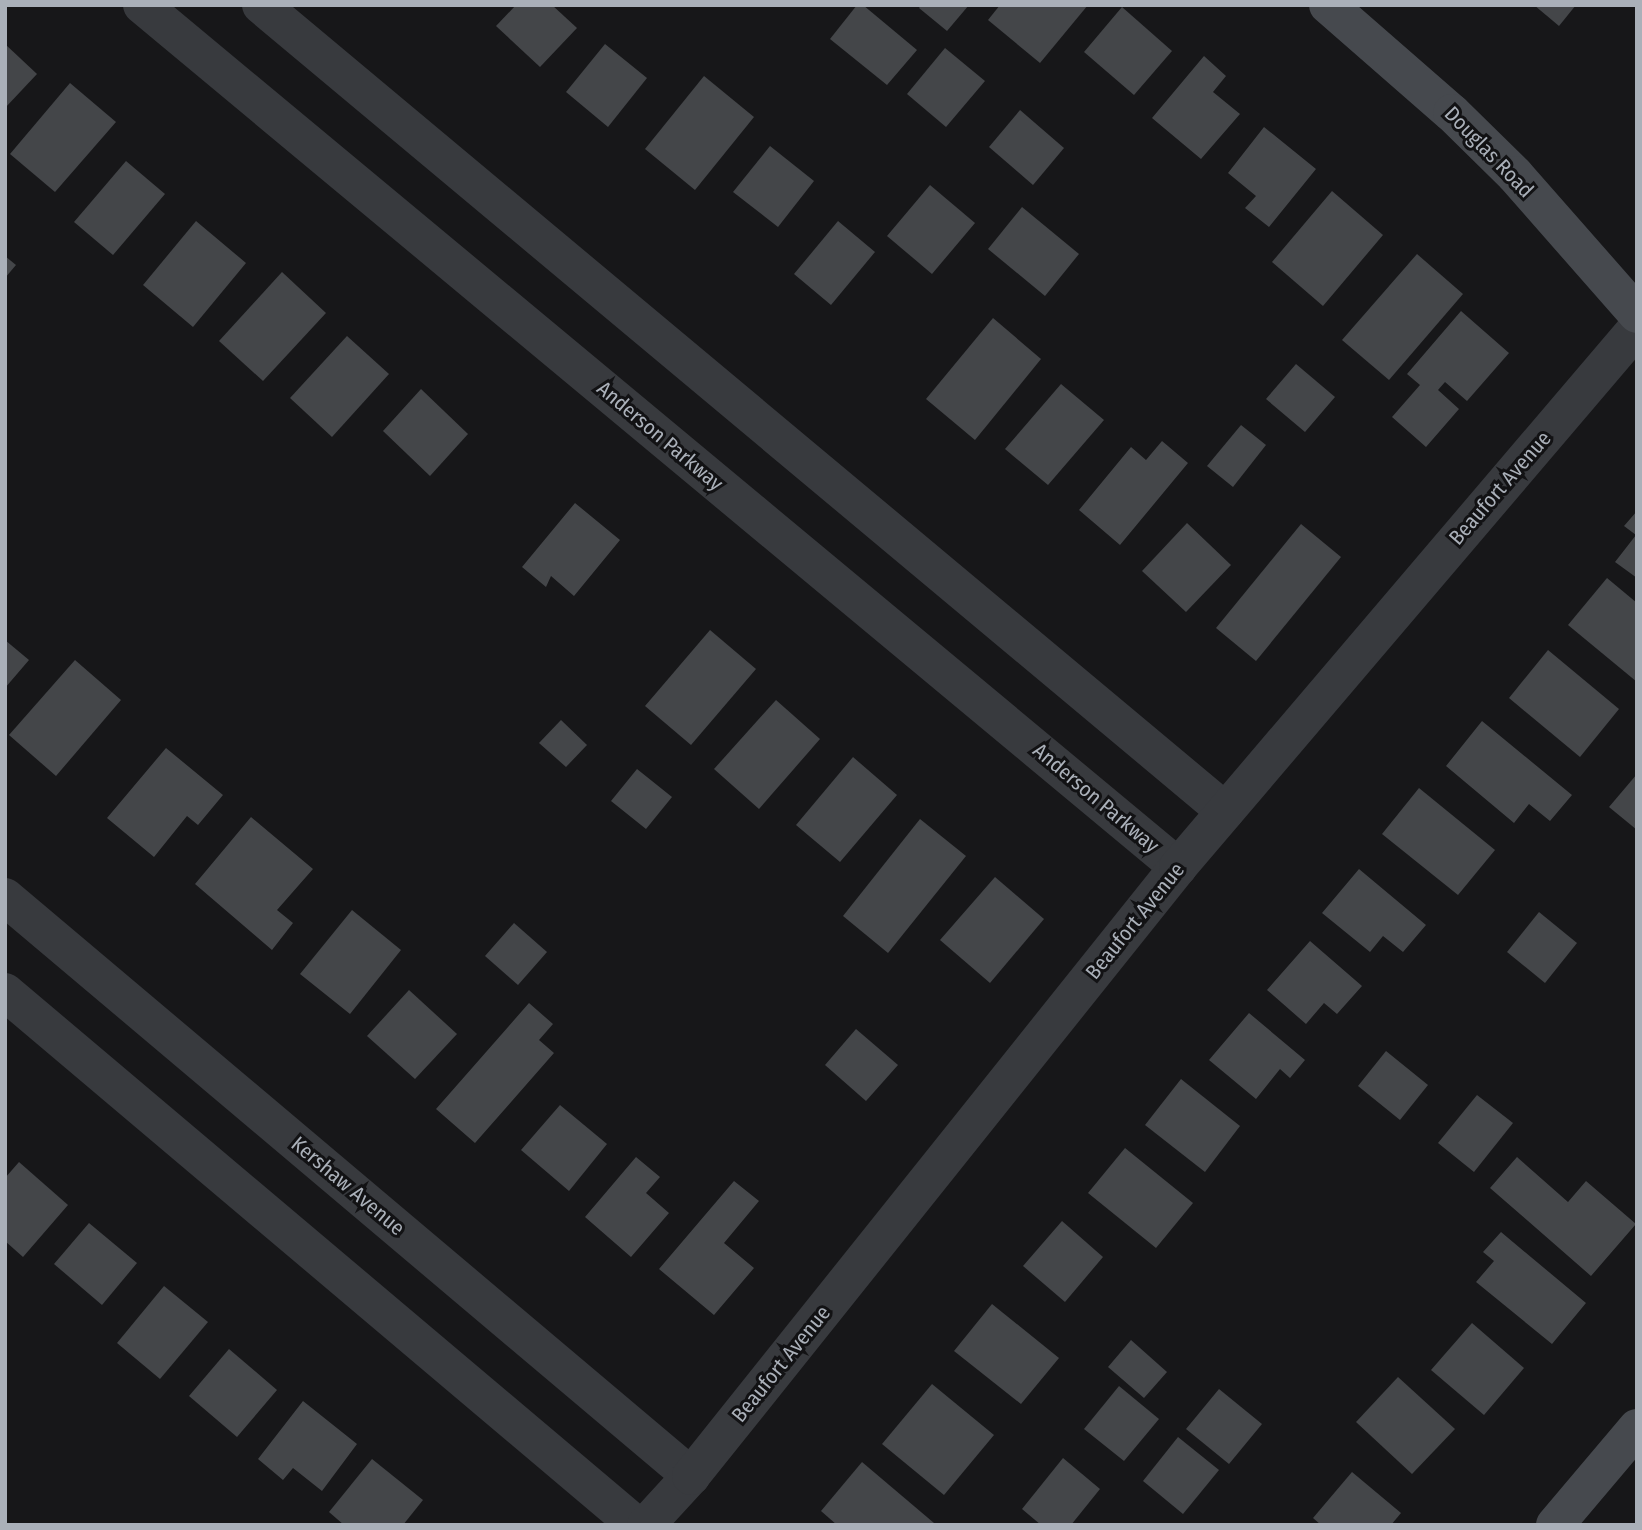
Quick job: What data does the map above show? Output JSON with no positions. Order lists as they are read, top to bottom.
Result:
{
  "streets": {
    "street": [
      "Douglas Road",
      "Anderson Parkway",
      "Beaufort Avenue",
      "Kershaw Avenue"
    ]
  },
  "crossings": [
    ["Anderson Parkway", "Beaufort Avenue"],
    ["Beaufort Avenue", "Kershaw Avenue"]
  ]
}
